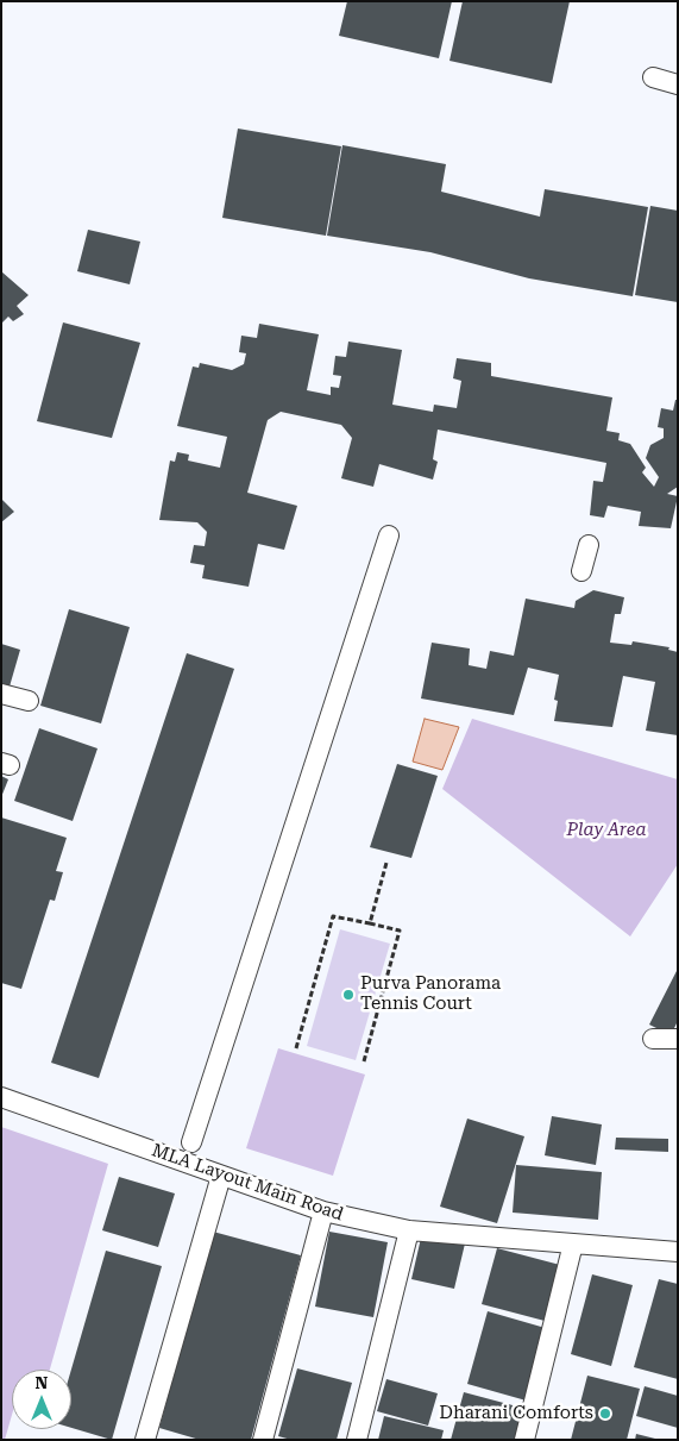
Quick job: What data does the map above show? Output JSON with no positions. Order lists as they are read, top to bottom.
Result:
{
  "streets": {
    "street": ["MLA Layout Main Road"]
  },
  "parks": ["Play Area"],
  "places": ["Purva Panorama Tennis Court", "Dharani Comforts"],
  "north": "top"
}
